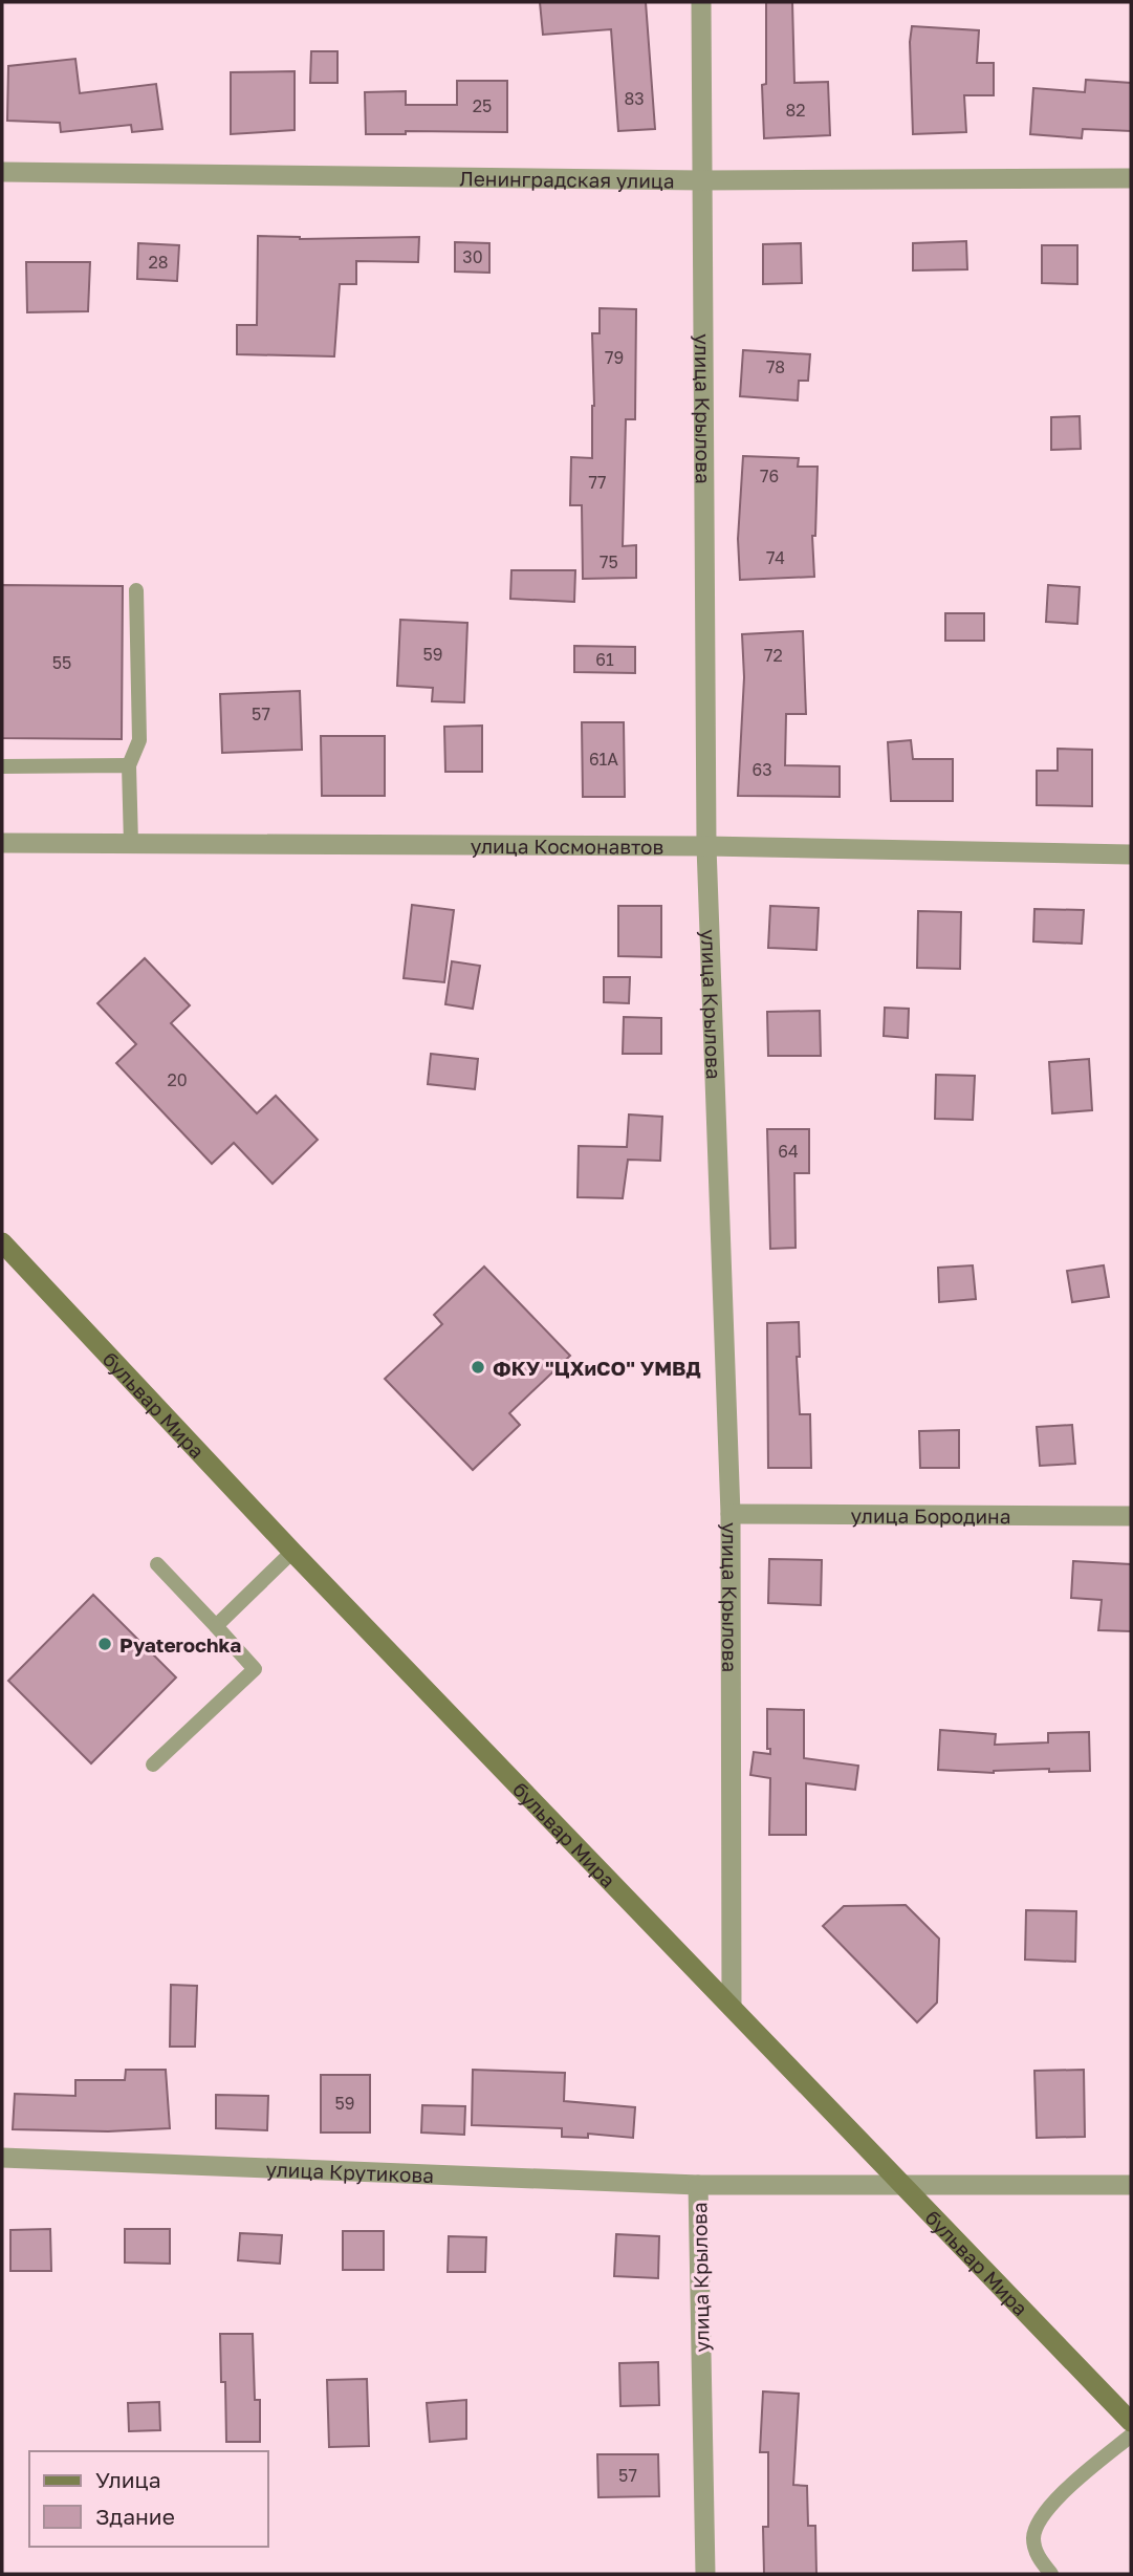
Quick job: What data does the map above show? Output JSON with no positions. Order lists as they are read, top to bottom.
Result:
{
  "streets": {
    "main road": ["бульвар Мира"],
    "street": [
      "Ленинградская улица",
      "улица Крылова",
      "улица Космонавтов",
      "улица Бородина",
      "улица Крутикова"
    ]
  },
  "crossings": [
    ["Ленинградская улица", "улица Крылова"],
    ["улица Крылова", "улица Космонавтов"],
    ["улица Крылова", "бульвар Мира"],
    ["улица Крылова", "улица Бородина"],
    ["улица Крылова", "улица Крутикова"]
  ],
  "places": ["ФКУ \"ЦХиСО\" УМВД", "Pyaterochka"],
  "house_numbers": [
    "83",
    "25",
    "82",
    "30",
    "28",
    "79",
    "78",
    "76",
    "77",
    "74",
    "75",
    "59",
    "72",
    "61",
    "55",
    "57",
    "61А",
    "63",
    "20",
    "64",
    "59",
    "57"
  ],
  "legend": ["Улица", "Здание"]
}
